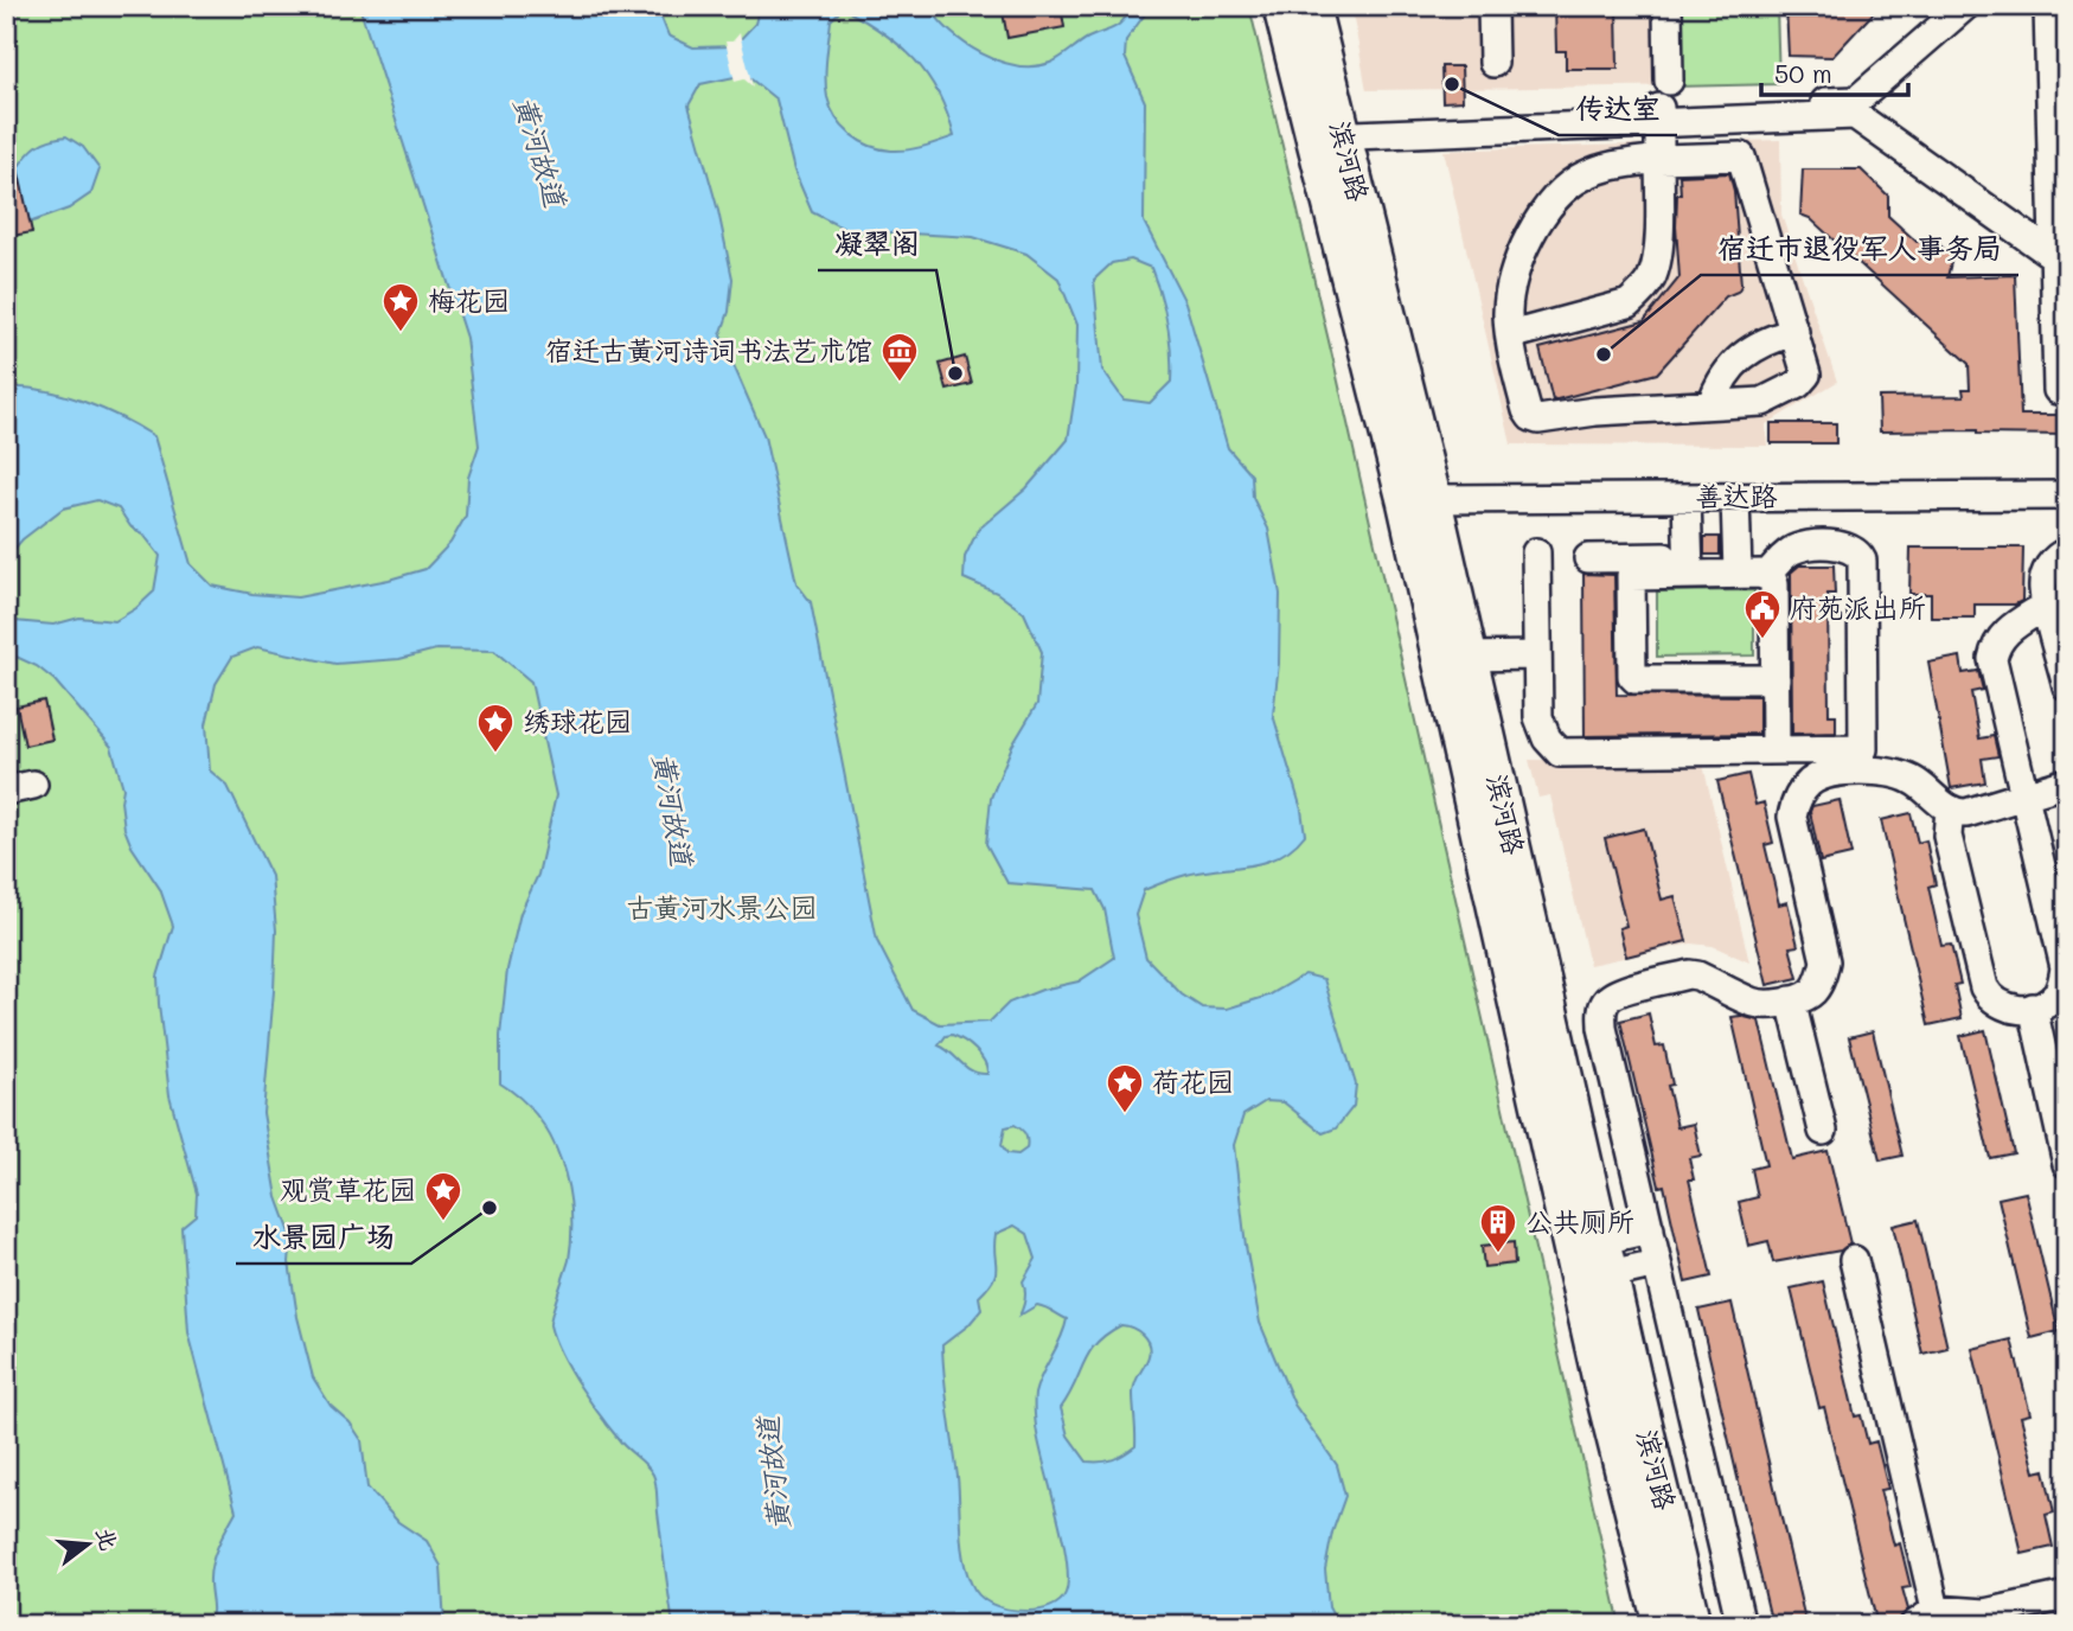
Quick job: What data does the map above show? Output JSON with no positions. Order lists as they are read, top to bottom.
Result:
{
  "streets": {
    "main road": ["滨河路"],
    "street": ["善达路"]
  },
  "crossings": [
    ["滨河路", "善达路"]
  ],
  "water": ["黄河故道"],
  "parks": ["古黄河水景公园"],
  "places": {
    "other": [
      "传达室",
      "宿迁市退役军人事务局",
      "凝翠阁",
      "水景园广场"
    ],
    "place": [
      "梅花园",
      "绣球花园",
      "荷花园",
      "观赏草花园"
    ],
    "museum": ["宿迁古黄河诗词书法艺术馆"],
    "public building": ["府苑派出所"],
    "building": ["公共厕所"]
  },
  "scale_bar": "50 m",
  "north": "right"
}
